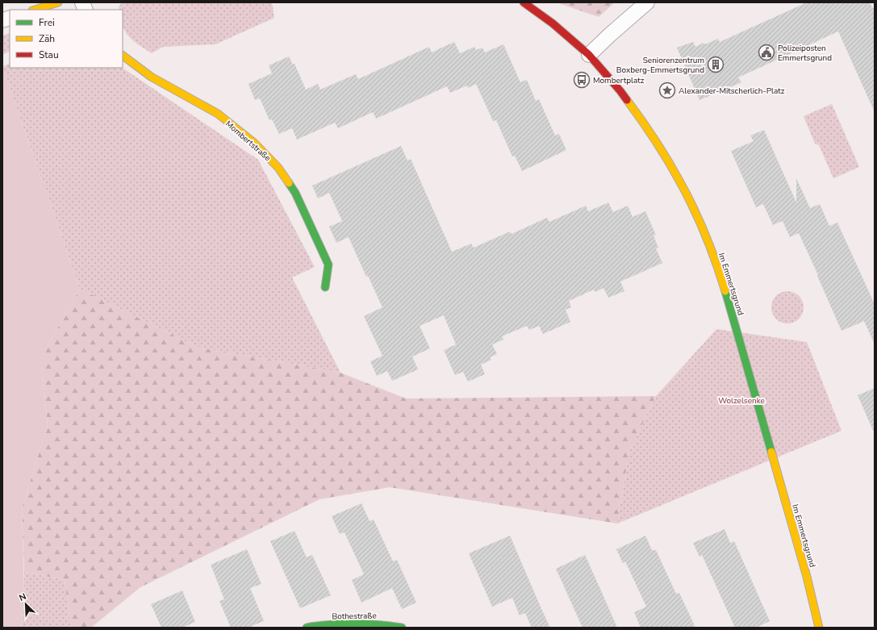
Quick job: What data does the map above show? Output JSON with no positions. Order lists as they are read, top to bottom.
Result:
{
  "streets": {
    "street": ["Mombertstraße", "Im Emmertsgrund", "Bothestraße"]
  },
  "parks": ["Wolzelsenke"],
  "places": {
    "public building": ["Polizeiposten Emmertsgrund"],
    "building": ["Seniorenzentrum Boxberg-Emmertsgrund"],
    "bus stop": ["Mombertplatz"],
    "place": ["Alexander-Mitscherlich-Platz"]
  },
  "legend": ["Frei", "Zäh", "Stau"],
  "north": "top left"
}
